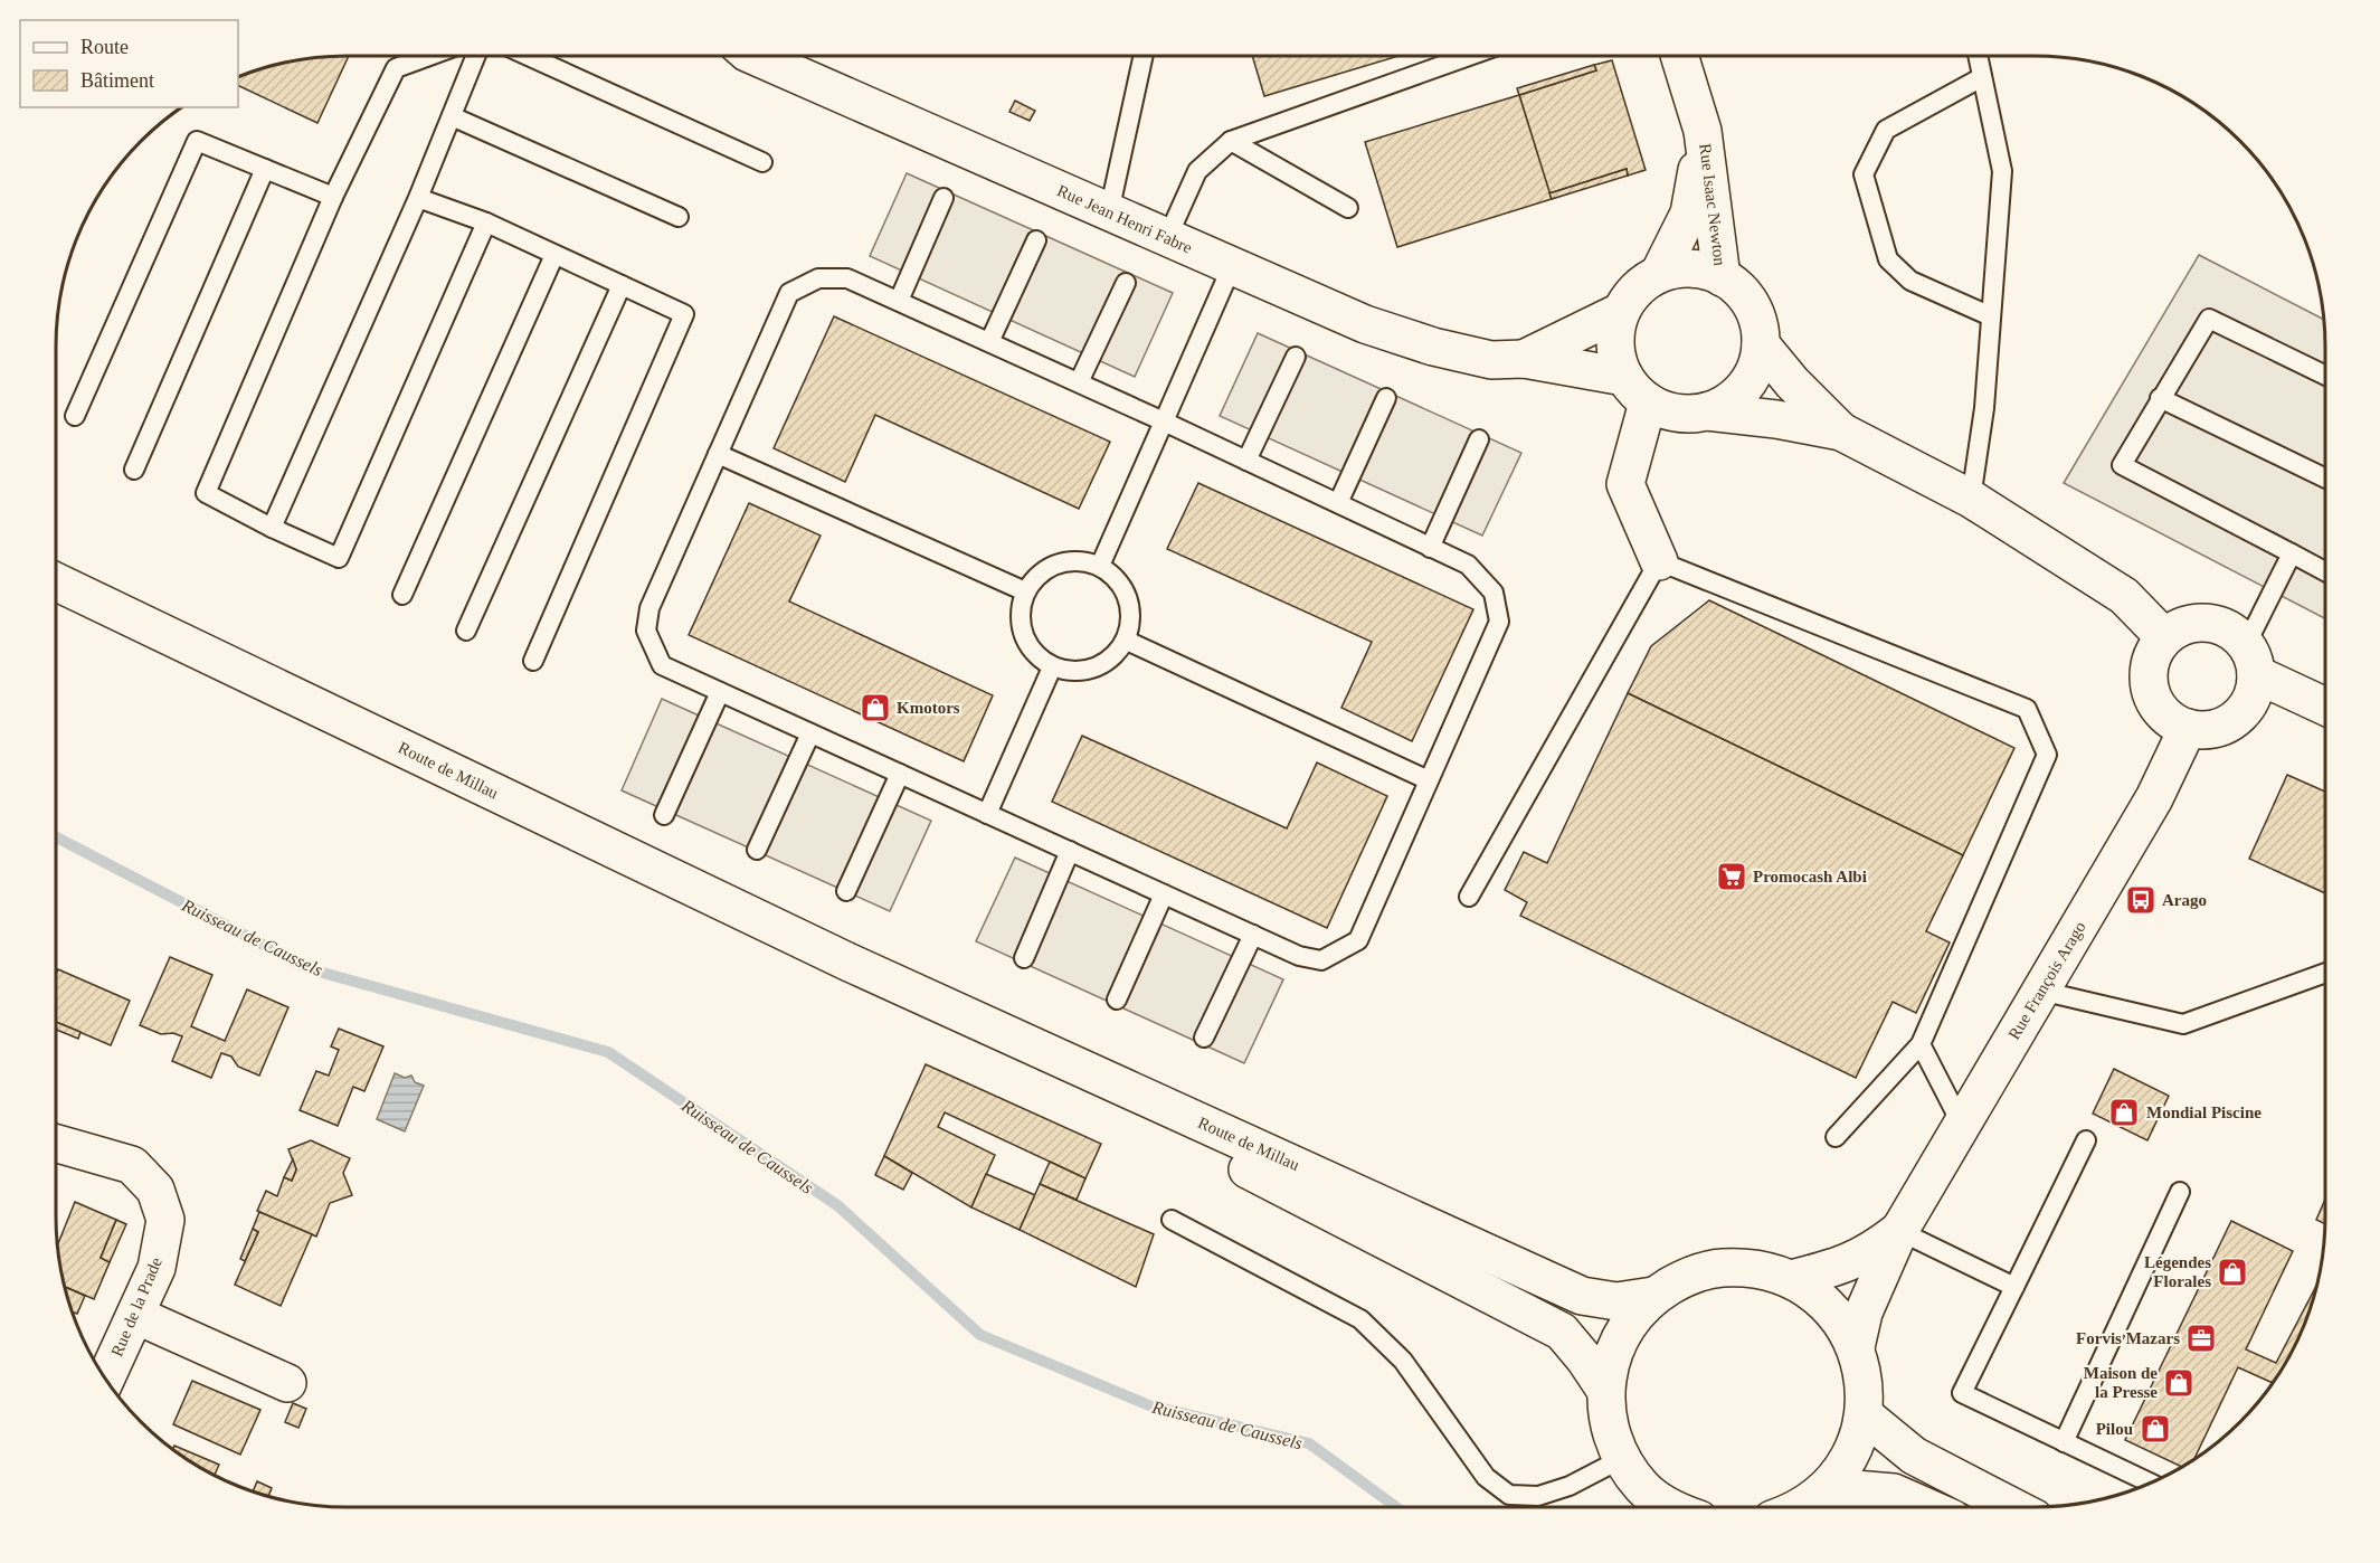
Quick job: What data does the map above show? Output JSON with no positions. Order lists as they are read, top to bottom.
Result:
{
  "streets": {
    "street": [
      "Rue Isaac Newton",
      "Rue Jean Henri Fabre",
      "Route de Millau",
      "Rue François Arago",
      "Rue de la Prade"
    ]
  },
  "crossings": [
    ["Rue Isaac Newton", "Rue Jean Henri Fabre"]
  ],
  "water": ["Ruisseau de Caussels"],
  "places": {
    "shop": [
      "Kmotors",
      "Mondial Piscine",
      "Légendes Florales",
      "Maison de la Presse",
      "Pilou"
    ],
    "supermarket": ["Promocash Albi"],
    "bus stop": ["Arago"],
    "office": ["Forvis Mazars"]
  },
  "legend": ["Route", "Bâtiment"]
}
